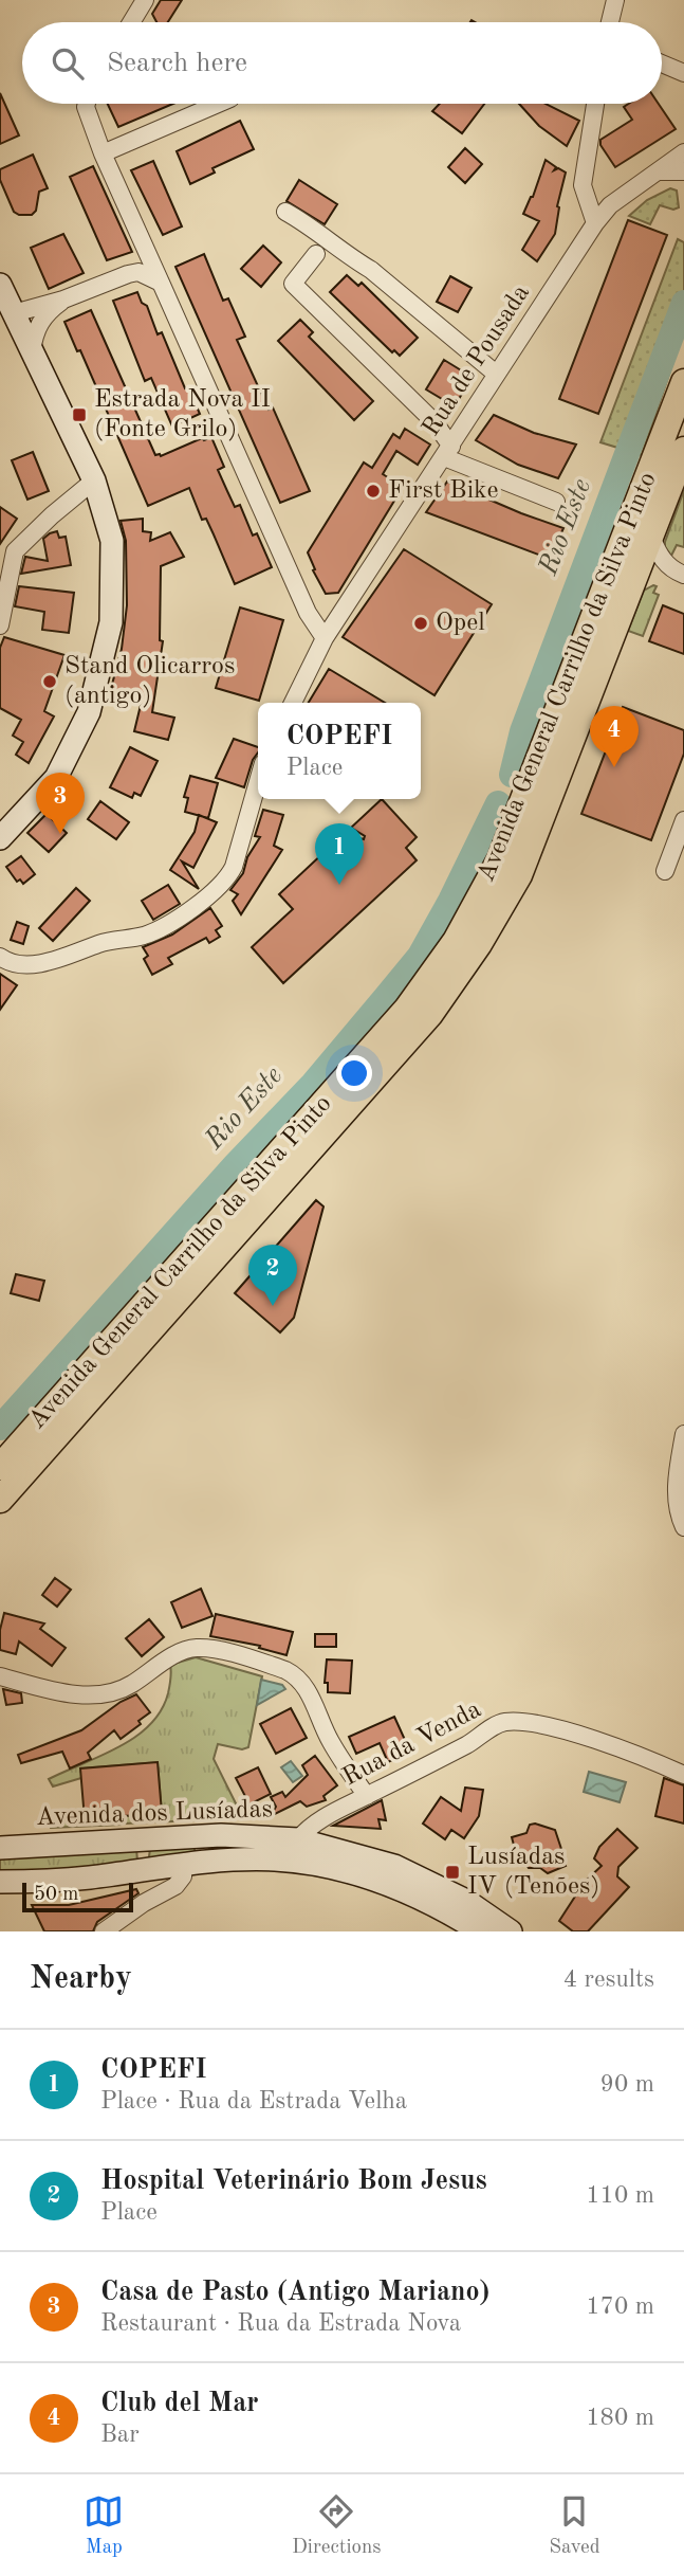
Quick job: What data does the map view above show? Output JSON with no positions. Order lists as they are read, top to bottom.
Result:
{
  "streets": {
    "main road": ["Avenida General Carrilho da Silva Pinto", "Avenida dos Lusíadas"],
    "street": ["Rua de Pousada", "Rua da Venda"]
  },
  "crossings": [
    ["Rua da Venda", "Avenida dos Lusíadas"]
  ],
  "water": ["Rio Este"],
  "places": {
    "transit": ["Estrada Nova II (Fonte Grilo)", "Lusíadas IV (Tenões)"],
    "other": ["First Bike", "Opel", "Stand Olicarros (antigo)"]
  },
  "scale_bar": "50 m",
  "page": {
    "search": "Search here",
    "popup": ["COPEFI", "Place"],
    "pins": [
      "4",
      "3",
      "1",
      "2"
    ],
    "scale": "50 m",
    "heading": ["Nearby", "4 results"],
    "list": [
      {
        "mark": "1",
        "name": "COPEFI",
        "note": "Place · Rua da Estrada Velha",
        "value": "90 m"
      },
      {
        "mark": "2",
        "name": "Hospital Veterinário Bom Jesus",
        "note": "Place",
        "value": "110 m"
      },
      {
        "mark": "3",
        "name": "Casa de Pasto (Antigo Mariano)",
        "note": "Restaurant · Rua da Estrada Nova",
        "value": "170 m"
      },
      {
        "mark": "4",
        "name": "Club del Mar",
        "note": "Bar",
        "value": "180 m"
      }
    ],
    "nav": ["Map", "Directions", "Saved"]
  }
}
